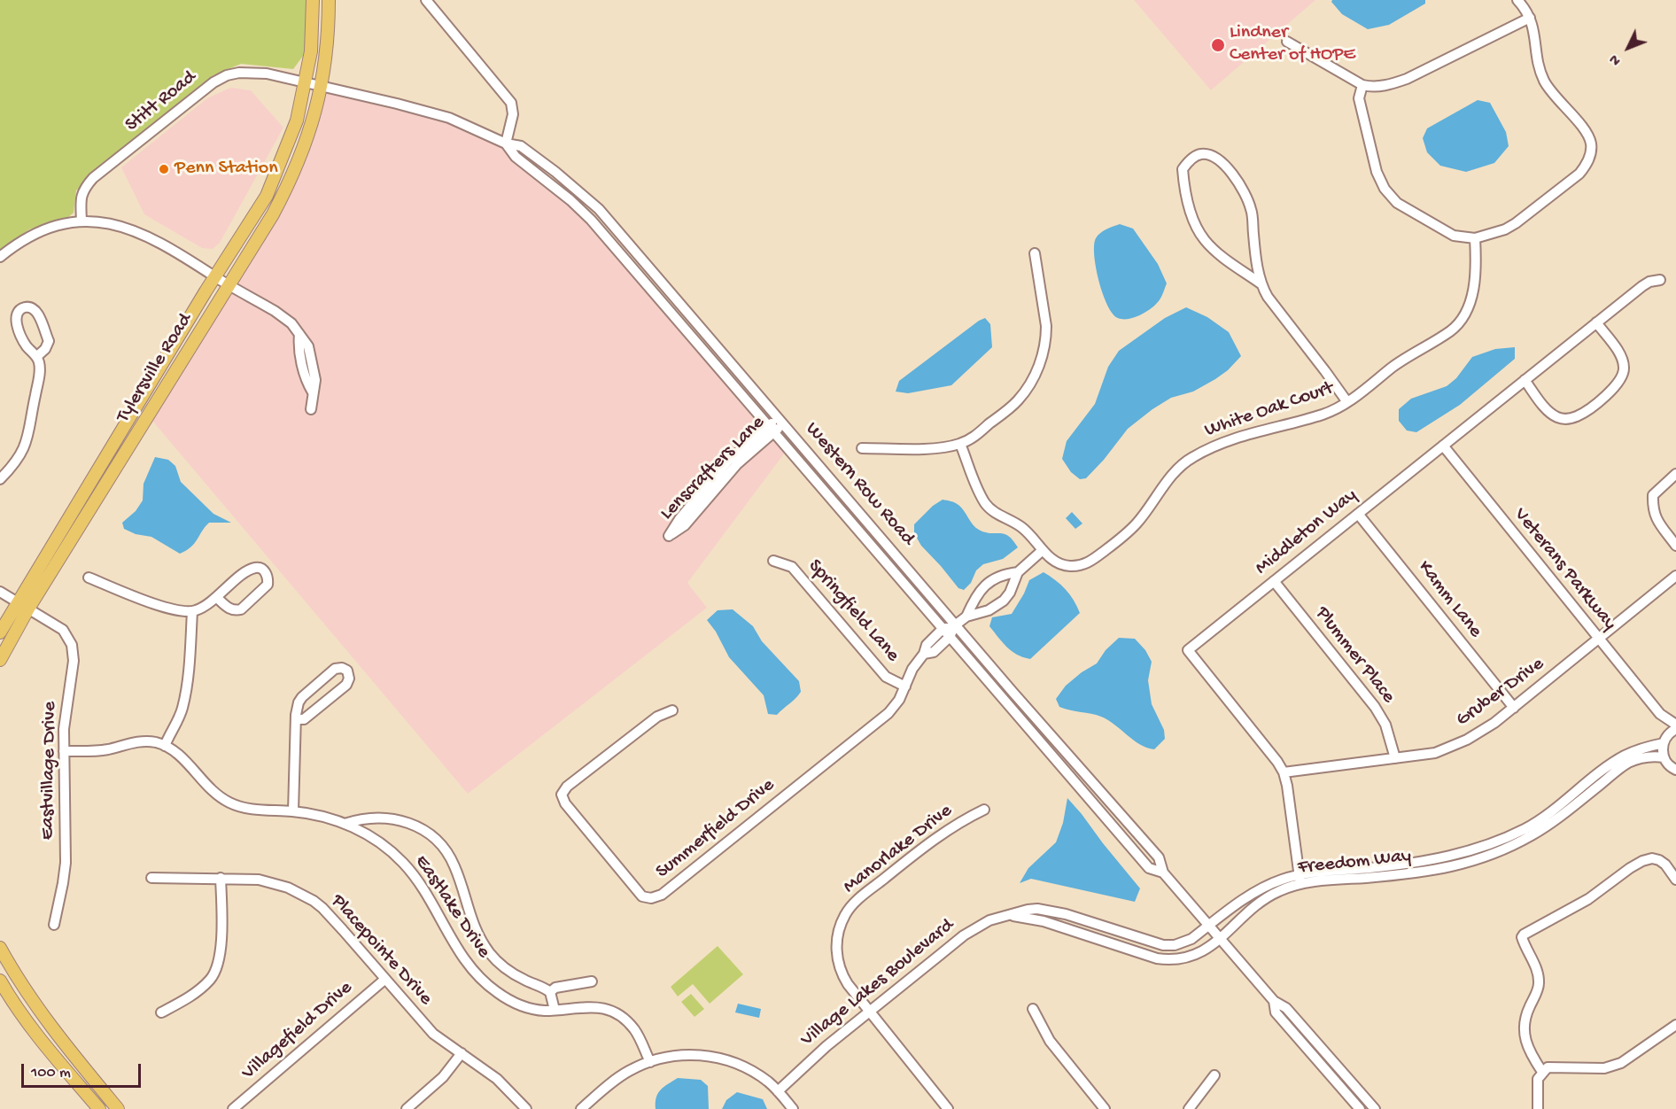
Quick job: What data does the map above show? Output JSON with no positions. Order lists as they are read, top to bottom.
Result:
{
  "streets": {
    "main road": ["Tylersville Road"],
    "street": [
      "Stitt Road",
      "White Oak Court",
      "Lenscrafters Lane",
      "Western Row Road",
      "Middleton Way",
      "Veterans Parkway",
      "Kamm Lane",
      "Springfield Lane",
      "Plummer Place",
      "Gruber Drive",
      "Eastvillage Drive",
      "Summerfield Drive",
      "Manorlake Drive",
      "Freedom Way",
      "Eastlake Drive",
      "Placepointe Drive",
      "Village Lakes Boulevard",
      "Villagefield Drive"
    ]
  },
  "crossings": [
    ["Stitt Road", "Tylersville Road"],
    ["Stitt Road", "Western Row Road"],
    ["Tylersville Road", "Western Row Road"],
    ["Tylersville Road", "Eastvillage Drive"],
    ["Lenscrafters Lane", "Western Row Road"],
    ["Western Row Road", "Summerfield Drive"],
    ["Western Row Road", "Freedom Way"],
    ["Western Row Road", "Village Lakes Boulevard"],
    ["Middleton Way", "Veterans Parkway"],
    ["Middleton Way", "Kamm Lane"],
    ["Middleton Way", "Plummer Place"],
    ["Middleton Way", "Gruber Drive"],
    ["Middleton Way", "Freedom Way"],
    ["Veterans Parkway", "Gruber Drive"],
    ["Kamm Lane", "Gruber Drive"],
    ["Springfield Lane", "Summerfield Drive"],
    ["Plummer Place", "Gruber Drive"],
    ["Eastvillage Drive", "Eastlake Drive"],
    ["Manorlake Drive", "Village Lakes Boulevard"],
    ["Freedom Way", "Village Lakes Boulevard"],
    ["Placepointe Drive", "Villagefield Drive"]
  ],
  "places": ["Lindner Center of HOPE", "Penn Station"],
  "scale_bar": "100 m",
  "north": "bottom left"
}
